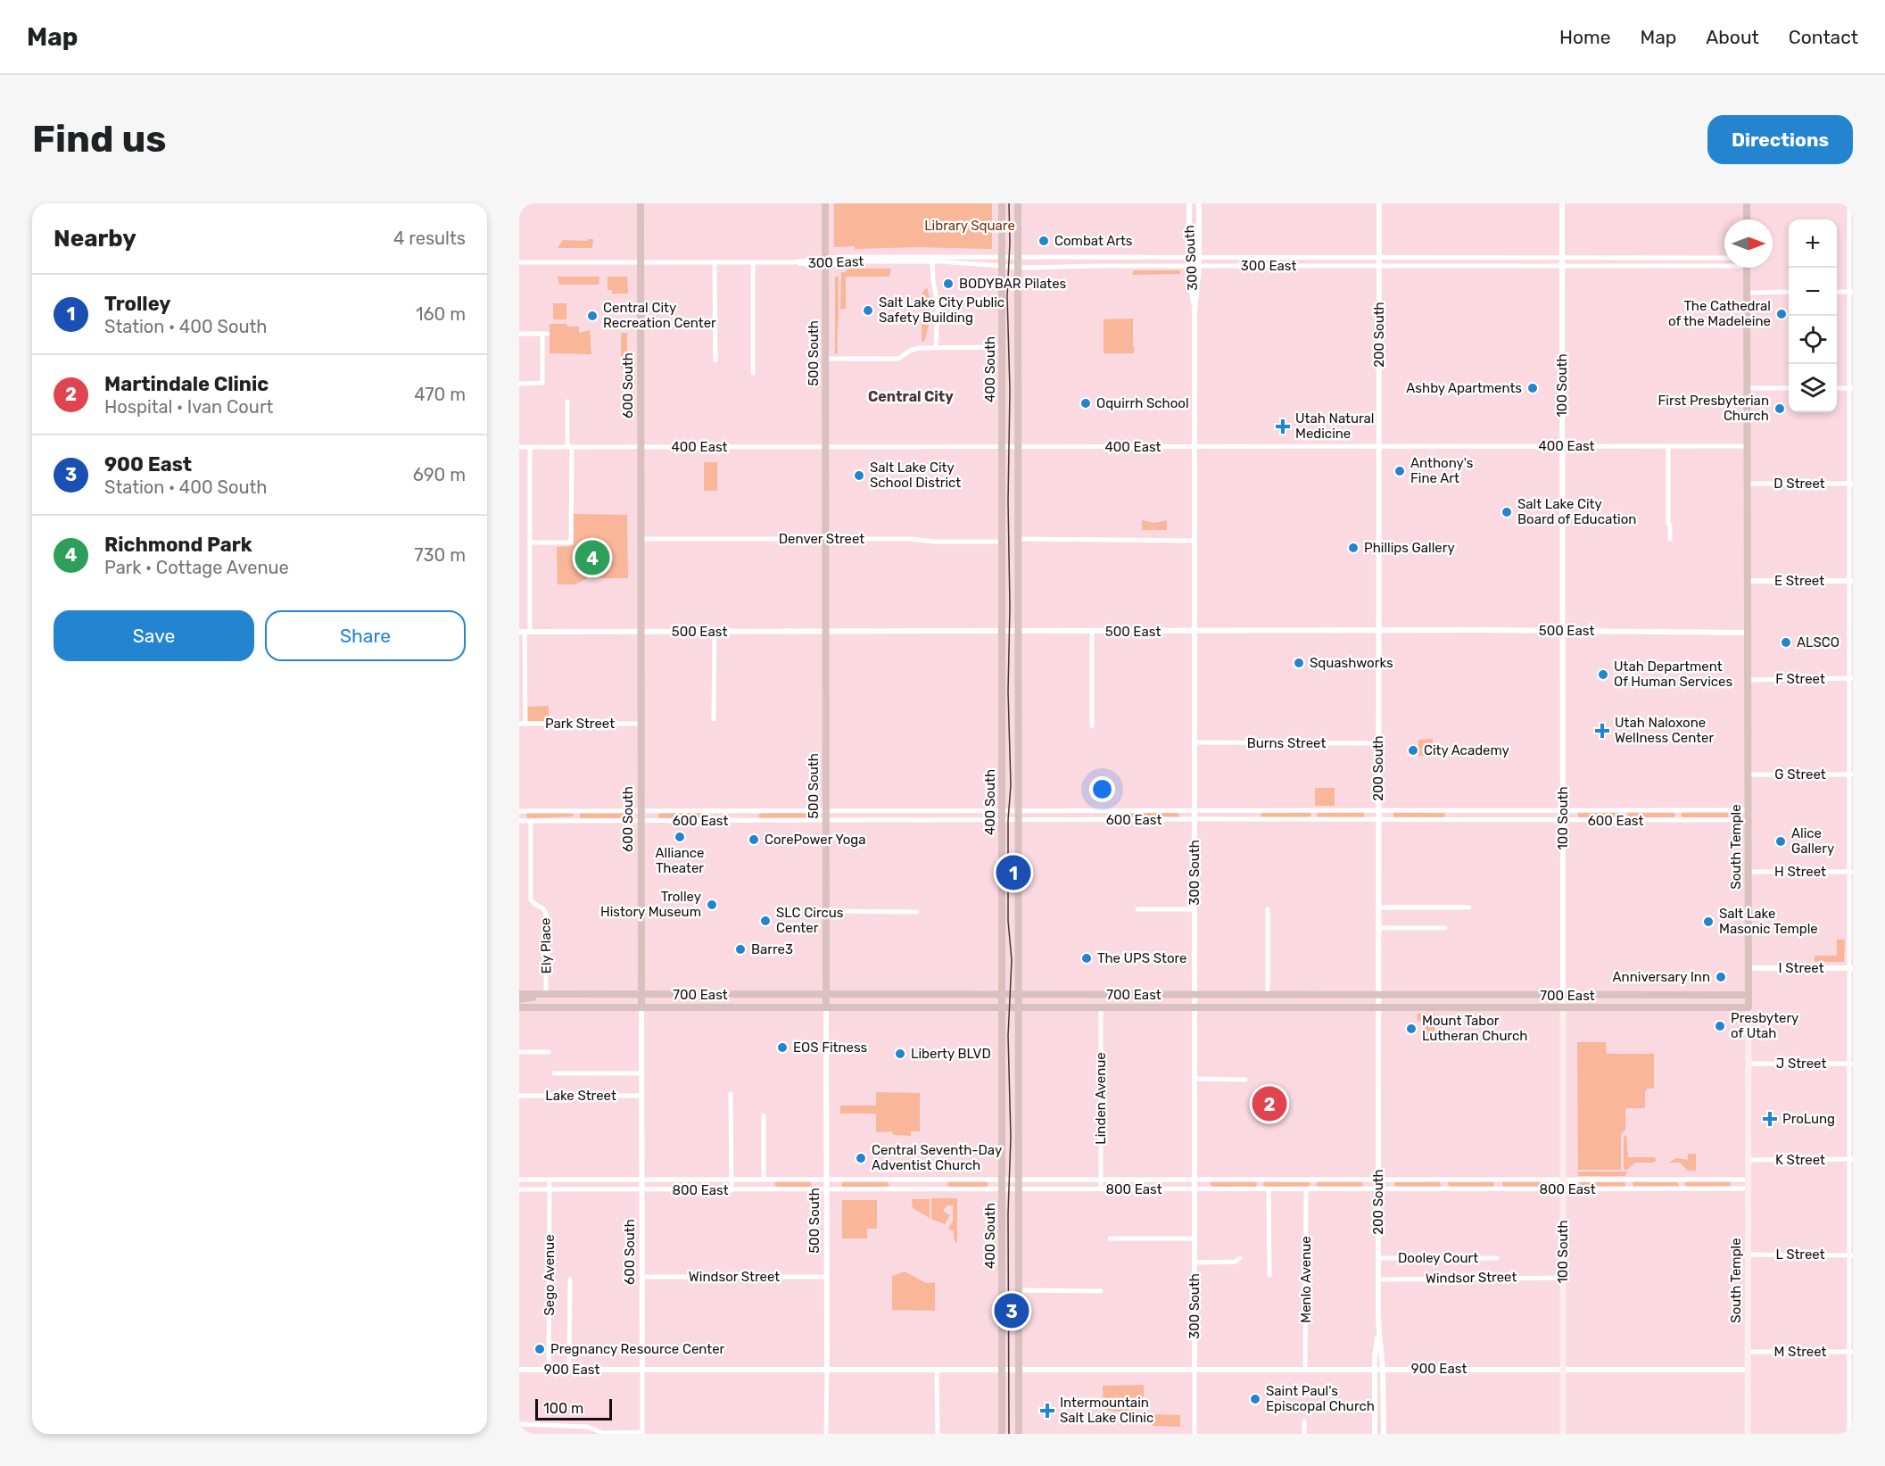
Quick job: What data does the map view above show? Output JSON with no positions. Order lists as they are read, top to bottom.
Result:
{
  "streets": {
    "main road": [
      "500 South",
      "400 South",
      "600 South",
      "100 South",
      "South Temple",
      "700 East"
    ],
    "street": [
      "300 South",
      "300 East",
      "200 South",
      "400 East",
      "D Street",
      "Denver Street",
      "E Street",
      "500 East",
      "F Street",
      "Park Street",
      "Burns Street",
      "G Street",
      "600 East",
      "H Street",
      "Ely Place",
      "I Street",
      "J Street",
      "Lake Street",
      "Linden Avenue",
      "K Street",
      "800 East",
      "L Street",
      "Dooley Court",
      "Sego Avenue",
      "Windsor Street",
      "Menlo Avenue",
      "M Street",
      "900 East"
    ]
  },
  "crossings": [
    ["300 South", "300 East"],
    ["300 South", "400 East"],
    ["300 South", "500 East"],
    ["300 South", "Burns Street"],
    ["300 South", "600 East"],
    ["300 South", "700 East"],
    ["300 South", "800 East"],
    ["300 South", "900 East"],
    ["300 East", "200 South"],
    ["300 East", "500 South"],
    ["300 East", "400 South"],
    ["300 East", "600 South"],
    ["300 East", "100 South"],
    ["200 South", "400 East"],
    ["200 South", "500 East"],
    ["200 South", "Burns Street"],
    ["200 South", "600 East"],
    ["200 South", "700 East"],
    ["200 South", "800 East"],
    ["200 South", "Dooley Court"],
    ["200 South", "Windsor Street"],
    ["200 South", "900 East"],
    ["500 South", "400 East"],
    ["500 South", "Denver Street"],
    ["500 South", "500 East"],
    ["500 South", "600 East"],
    ["500 South", "700 East"],
    ["500 South", "800 East"],
    ["500 South", "Windsor Street"],
    ["500 South", "900 East"],
    ["400 South", "400 East"],
    ["400 South", "Denver Street"],
    ["400 South", "500 East"],
    ["400 South", "600 East"],
    ["400 South", "700 East"],
    ["400 South", "800 East"],
    ["400 South", "900 East"],
    ["600 South", "400 East"],
    ["600 South", "Denver Street"],
    ["600 South", "500 East"],
    ["600 South", "Park Street"],
    ["600 South", "600 East"],
    ["600 South", "700 East"],
    ["600 South", "Lake Street"],
    ["600 South", "800 East"],
    ["600 South", "Windsor Street"],
    ["600 South", "900 East"],
    ["100 South", "400 East"],
    ["100 South", "500 East"],
    ["100 South", "600 East"],
    ["100 South", "700 East"],
    ["100 South", "800 East"],
    ["100 South", "Windsor Street"],
    ["100 South", "900 East"],
    ["400 East", "South Temple"],
    ["D Street", "South Temple"],
    ["E Street", "South Temple"],
    ["500 East", "South Temple"],
    ["F Street", "South Temple"],
    ["G Street", "South Temple"],
    ["600 East", "South Temple"],
    ["600 East", "Ely Place"],
    ["South Temple", "H Street"],
    ["South Temple", "I Street"],
    ["South Temple", "700 East"],
    ["South Temple", "J Street"],
    ["South Temple", "K Street"],
    ["South Temple", "800 East"],
    ["South Temple", "L Street"],
    ["South Temple", "M Street"],
    ["South Temple", "900 East"],
    ["Ely Place", "700 East"],
    ["700 East", "Linden Avenue"],
    ["Linden Avenue", "800 East"],
    ["800 East", "Sego Avenue"],
    ["800 East", "Menlo Avenue"],
    ["Sego Avenue", "900 East"],
    ["Menlo Avenue", "900 East"]
  ],
  "districts": ["Central City"],
  "parks": ["Library Square"],
  "places": {
    "other": [
      "Combat Arts",
      "BODYBAR Pilates",
      "Salt Lake City Public Safety Building",
      "The Cathedral of the Madeleine",
      "Central City Recreation Center",
      "Ashby Apartments",
      "Oquirrh School",
      "First Presbyterian Church",
      "Anthony's Fine Art",
      "Salt Lake City School District",
      "Salt Lake City Board of Education",
      "Phillips Gallery",
      "ALSCO",
      "Squashworks",
      "Utah Department Of Human Services",
      "City Academy",
      "Alliance Theater",
      "CorePower Yoga",
      "Alice Gallery",
      "Trolley History Museum",
      "SLC Circus Center",
      "Salt Lake Masonic Temple",
      "Barre3",
      "The UPS Store",
      "Anniversary Inn",
      "Presbytery of Utah",
      "Mount Tabor Lutheran Church",
      "EOS Fitness",
      "Liberty BLVD",
      "Central Seventh-Day Adventist Church",
      "Pregnancy Resource Center",
      "Saint Paul's Episcopal Church"
    ],
    "health": [
      "Utah Natural Medicine",
      "Utah Naloxone Wellness Center",
      "ProLung",
      "Intermountain Salt Lake Clinic"
    ]
  },
  "scale_bar": "100 m",
  "north": "right",
  "page": {
    "header": "Map",
    "nav": [
      "Home",
      "Map",
      "About",
      "Contact"
    ],
    "buttons": [
      "Directions",
      ["Save", "Share"]
    ],
    "title": "Find us",
    "heading": ["Nearby", "4 results"],
    "map_buttons": ["+", "−"],
    "list": [
      {
        "mark": "1",
        "name": "Trolley",
        "note": "Station · 400 South",
        "value": "160 m"
      },
      {
        "mark": "2",
        "name": "Martindale Clinic",
        "note": "Hospital · Ivan Court",
        "value": "470 m"
      },
      {
        "mark": "3",
        "name": "900 East",
        "note": "Station · 400 South",
        "value": "690 m"
      },
      {
        "mark": "4",
        "name": "Richmond Park",
        "note": "Park · Cottage Avenue",
        "value": "730 m"
      }
    ],
    "pins": [
      "4",
      "1",
      "2",
      "3"
    ],
    "scale": "100 m"
  }
}
